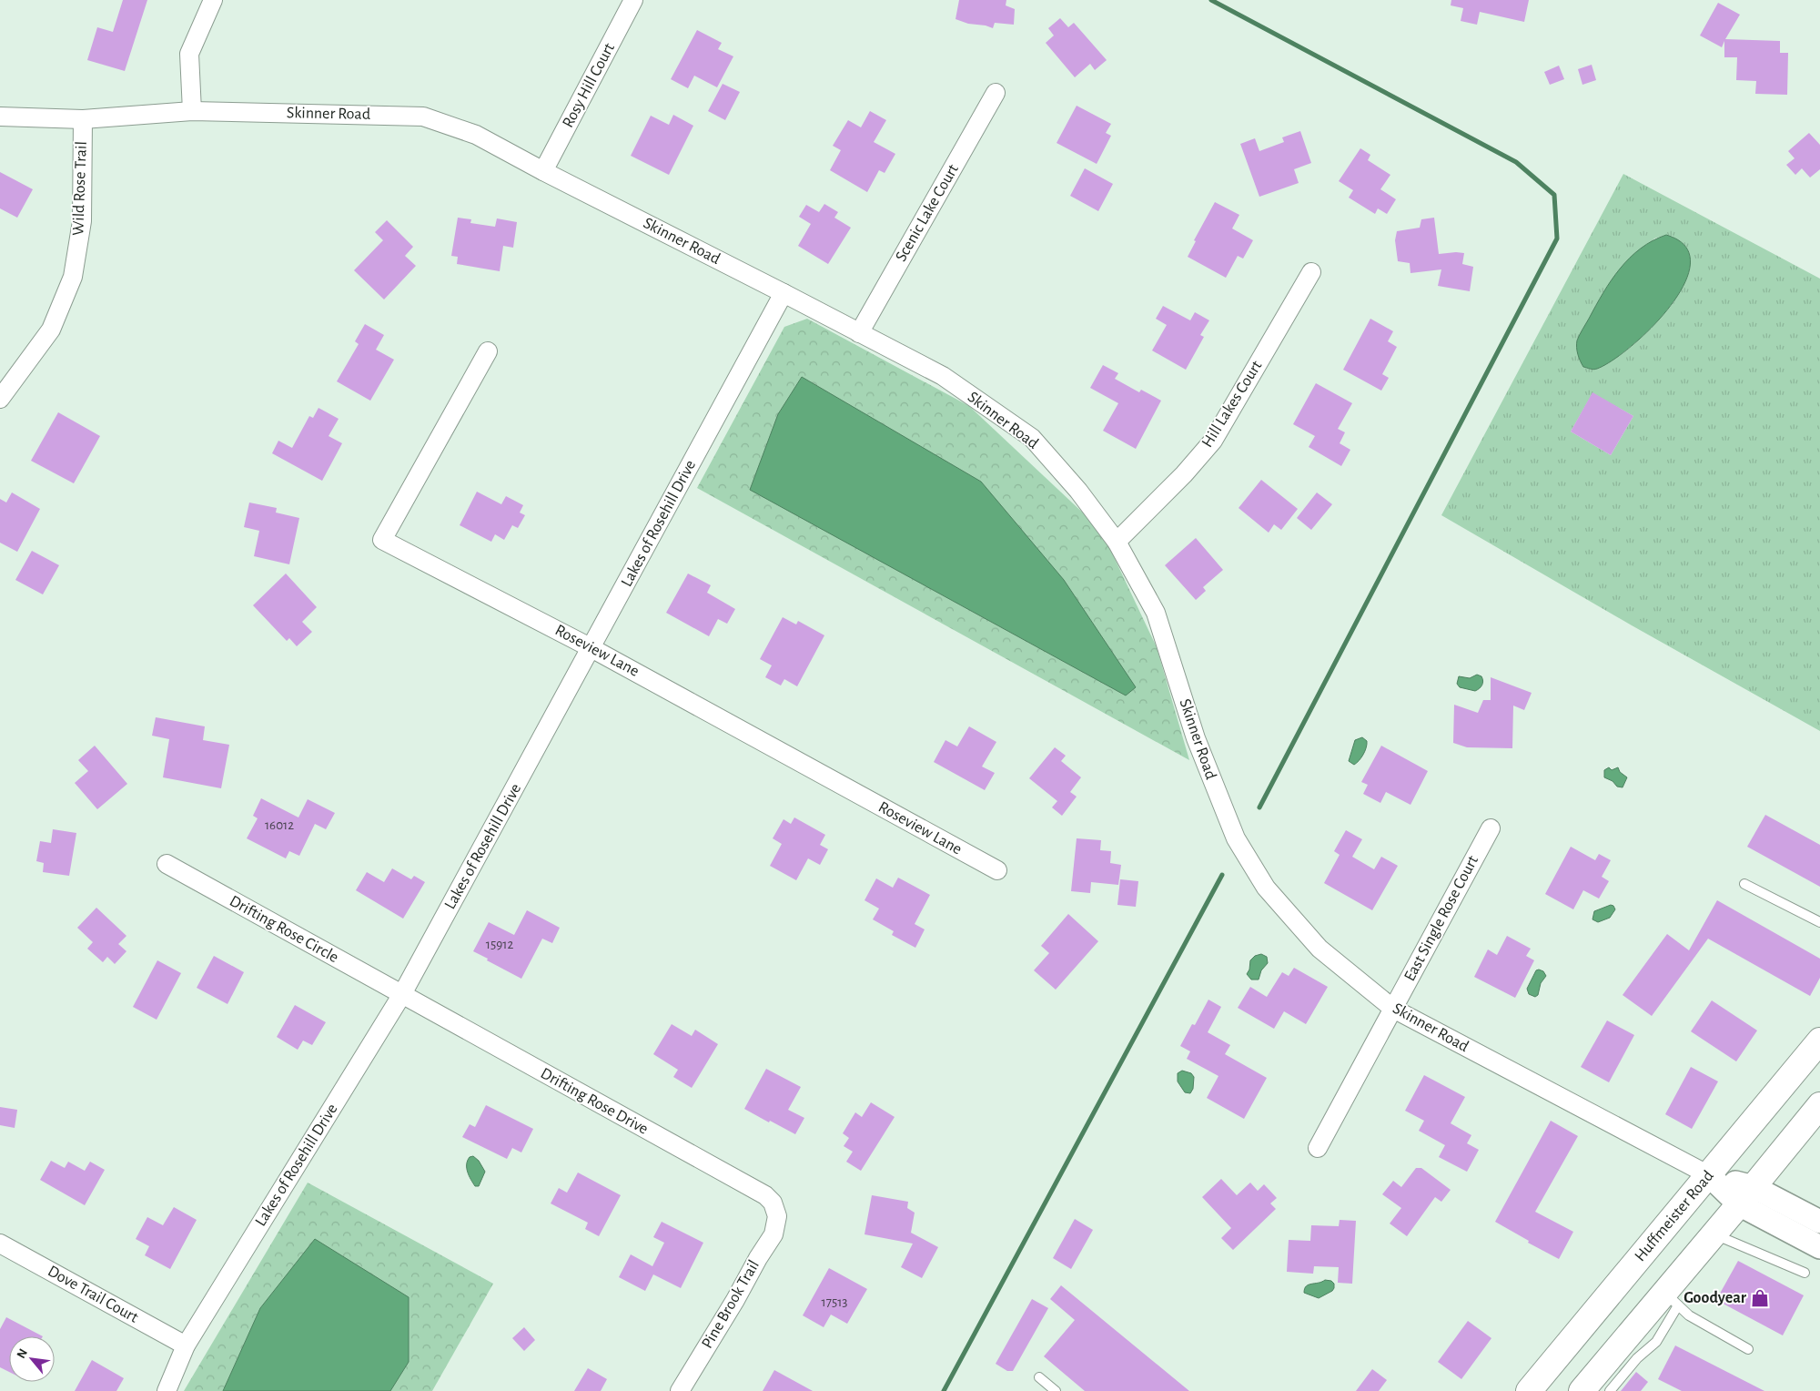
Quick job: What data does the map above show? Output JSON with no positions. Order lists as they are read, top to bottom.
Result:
{
  "streets": {
    "main road": ["Huffmeister Road"],
    "street": [
      "Rosy Hill Court",
      "Skinner Road",
      "Wild Rose Trail",
      "Scenic Lake Court",
      "Hill Lakes Court",
      "Lakes of Rosehill Drive",
      "Roseview Lane",
      "East Single Rose Court",
      "Drifting Rose Circle",
      "Drifting Rose Drive",
      "Dove Trail Court",
      "Pine Brook Trail"
    ]
  },
  "crossings": [
    ["Rosy Hill Court", "Skinner Road"],
    ["Skinner Road", "Wild Rose Trail"],
    ["Skinner Road", "Scenic Lake Court"],
    ["Skinner Road", "Hill Lakes Court"],
    ["Skinner Road", "Lakes of Rosehill Drive"],
    ["Skinner Road", "East Single Rose Court"],
    ["Skinner Road", "Huffmeister Road"],
    ["Lakes of Rosehill Drive", "Roseview Lane"],
    ["Lakes of Rosehill Drive", "Drifting Rose Circle"],
    ["Lakes of Rosehill Drive", "Drifting Rose Drive"],
    ["Lakes of Rosehill Drive", "Dove Trail Court"],
    ["Drifting Rose Circle", "Drifting Rose Drive"],
    ["Drifting Rose Drive", "Pine Brook Trail"]
  ],
  "places": {
    "shop": ["Goodyear"]
  },
  "house_numbers": ["16012", "15912", "17513"],
  "north": "top left"
}
